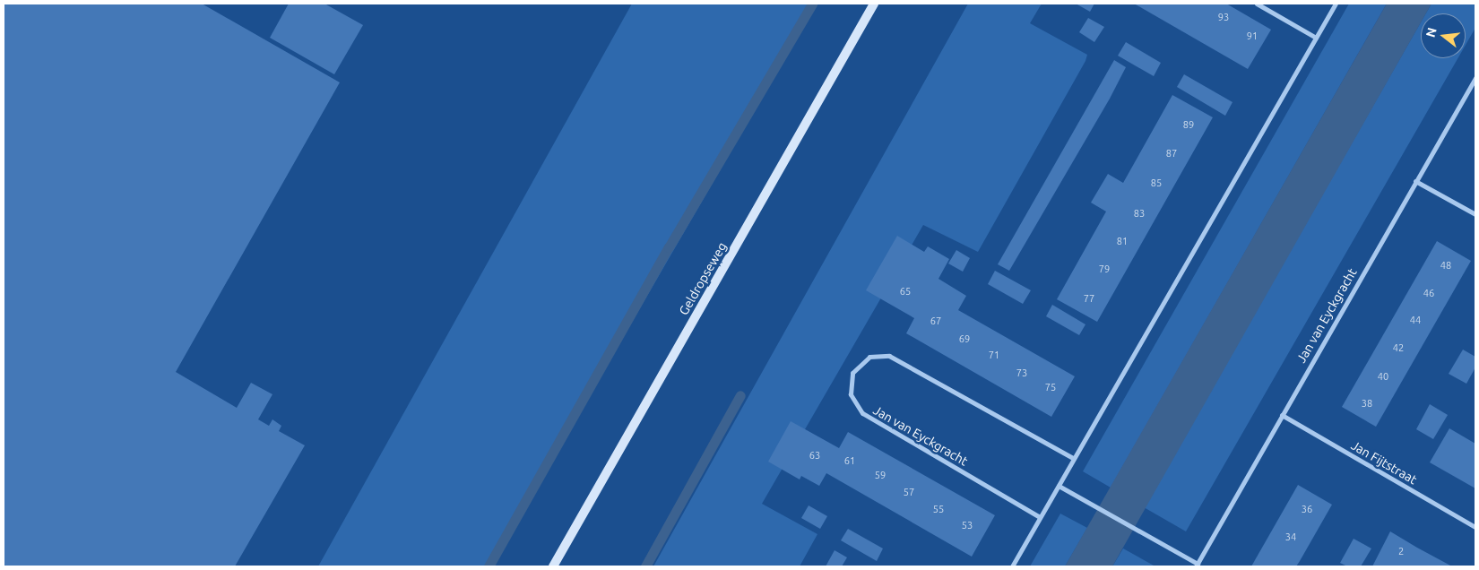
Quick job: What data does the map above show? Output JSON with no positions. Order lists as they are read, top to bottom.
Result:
{
  "streets": {
    "main road": ["Geldropseweg"],
    "street": ["Jan van Eyckgracht", "Jan Fijtstraat"]
  },
  "crossings": [
    ["Jan van Eyckgracht", "Jan Fijtstraat"]
  ],
  "house_numbers": [
    "93",
    "91",
    "89",
    "87",
    "85",
    "83",
    "81",
    "48",
    "79",
    "65",
    "46",
    "77",
    "44",
    "67",
    "69",
    "42",
    "71",
    "73",
    "40",
    "75",
    "38",
    "63",
    "61",
    "59",
    "57",
    "55",
    "36",
    "53",
    "34",
    "2"
  ],
  "north": "left"
}
